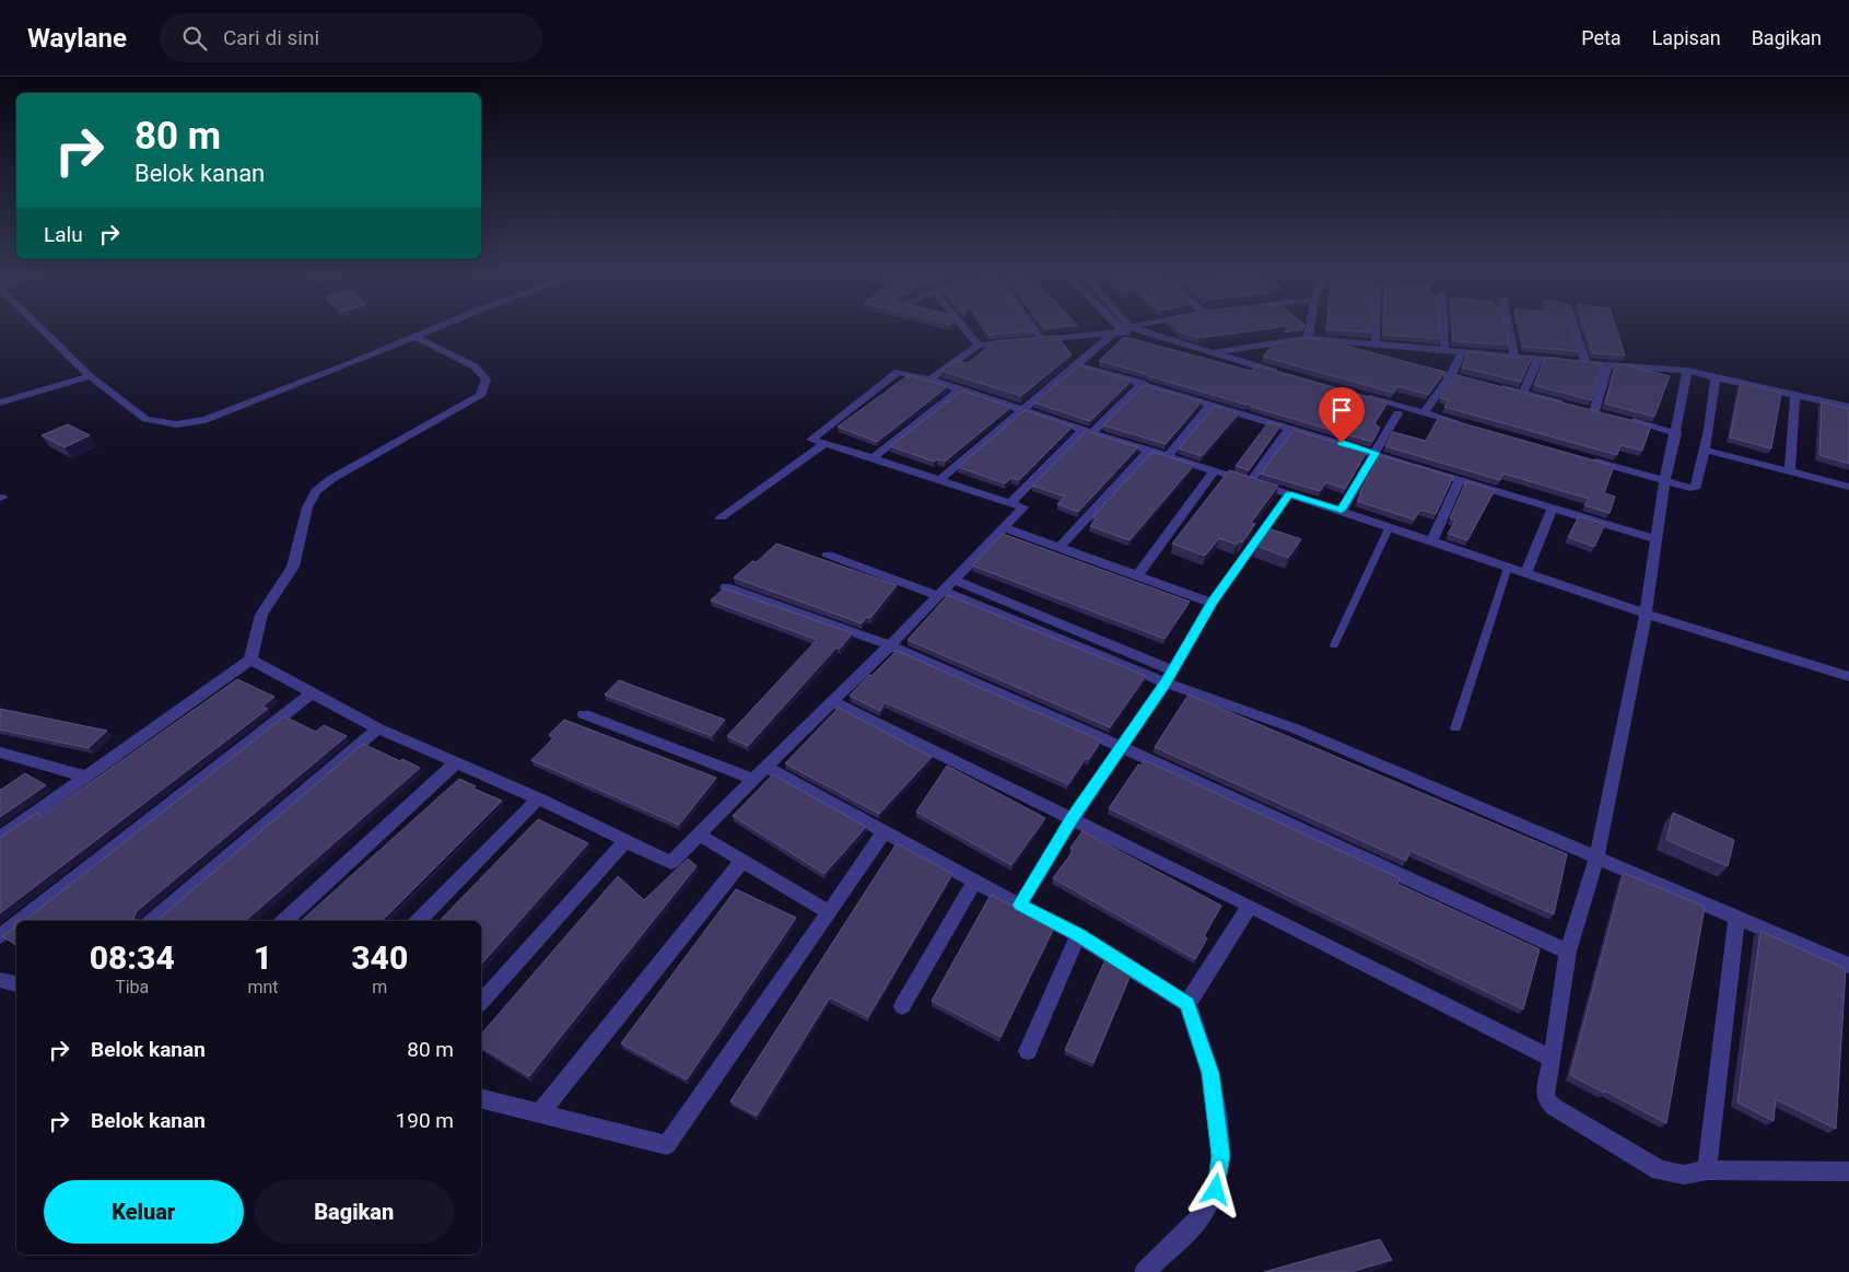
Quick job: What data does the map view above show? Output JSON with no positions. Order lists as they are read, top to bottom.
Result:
{
  "page": {
    "header": "Waylane",
    "search": "Cari di sini",
    "nav": ["Peta", "Lapisan", "Bagikan"],
    "turn": ["80 m", "Belok kanan"],
    "then": "Lalu",
    "eta": [
      "08:34",
      "Tiba",
      "1",
      "mnt",
      "340",
      "m"
    ],
    "list": [
      {
        "name": "Belok kanan",
        "value": "80 m"
      },
      {
        "name": "Belok kanan",
        "value": "190 m"
      }
    ],
    "buttons": ["Keluar", "Bagikan"]
  }
}
